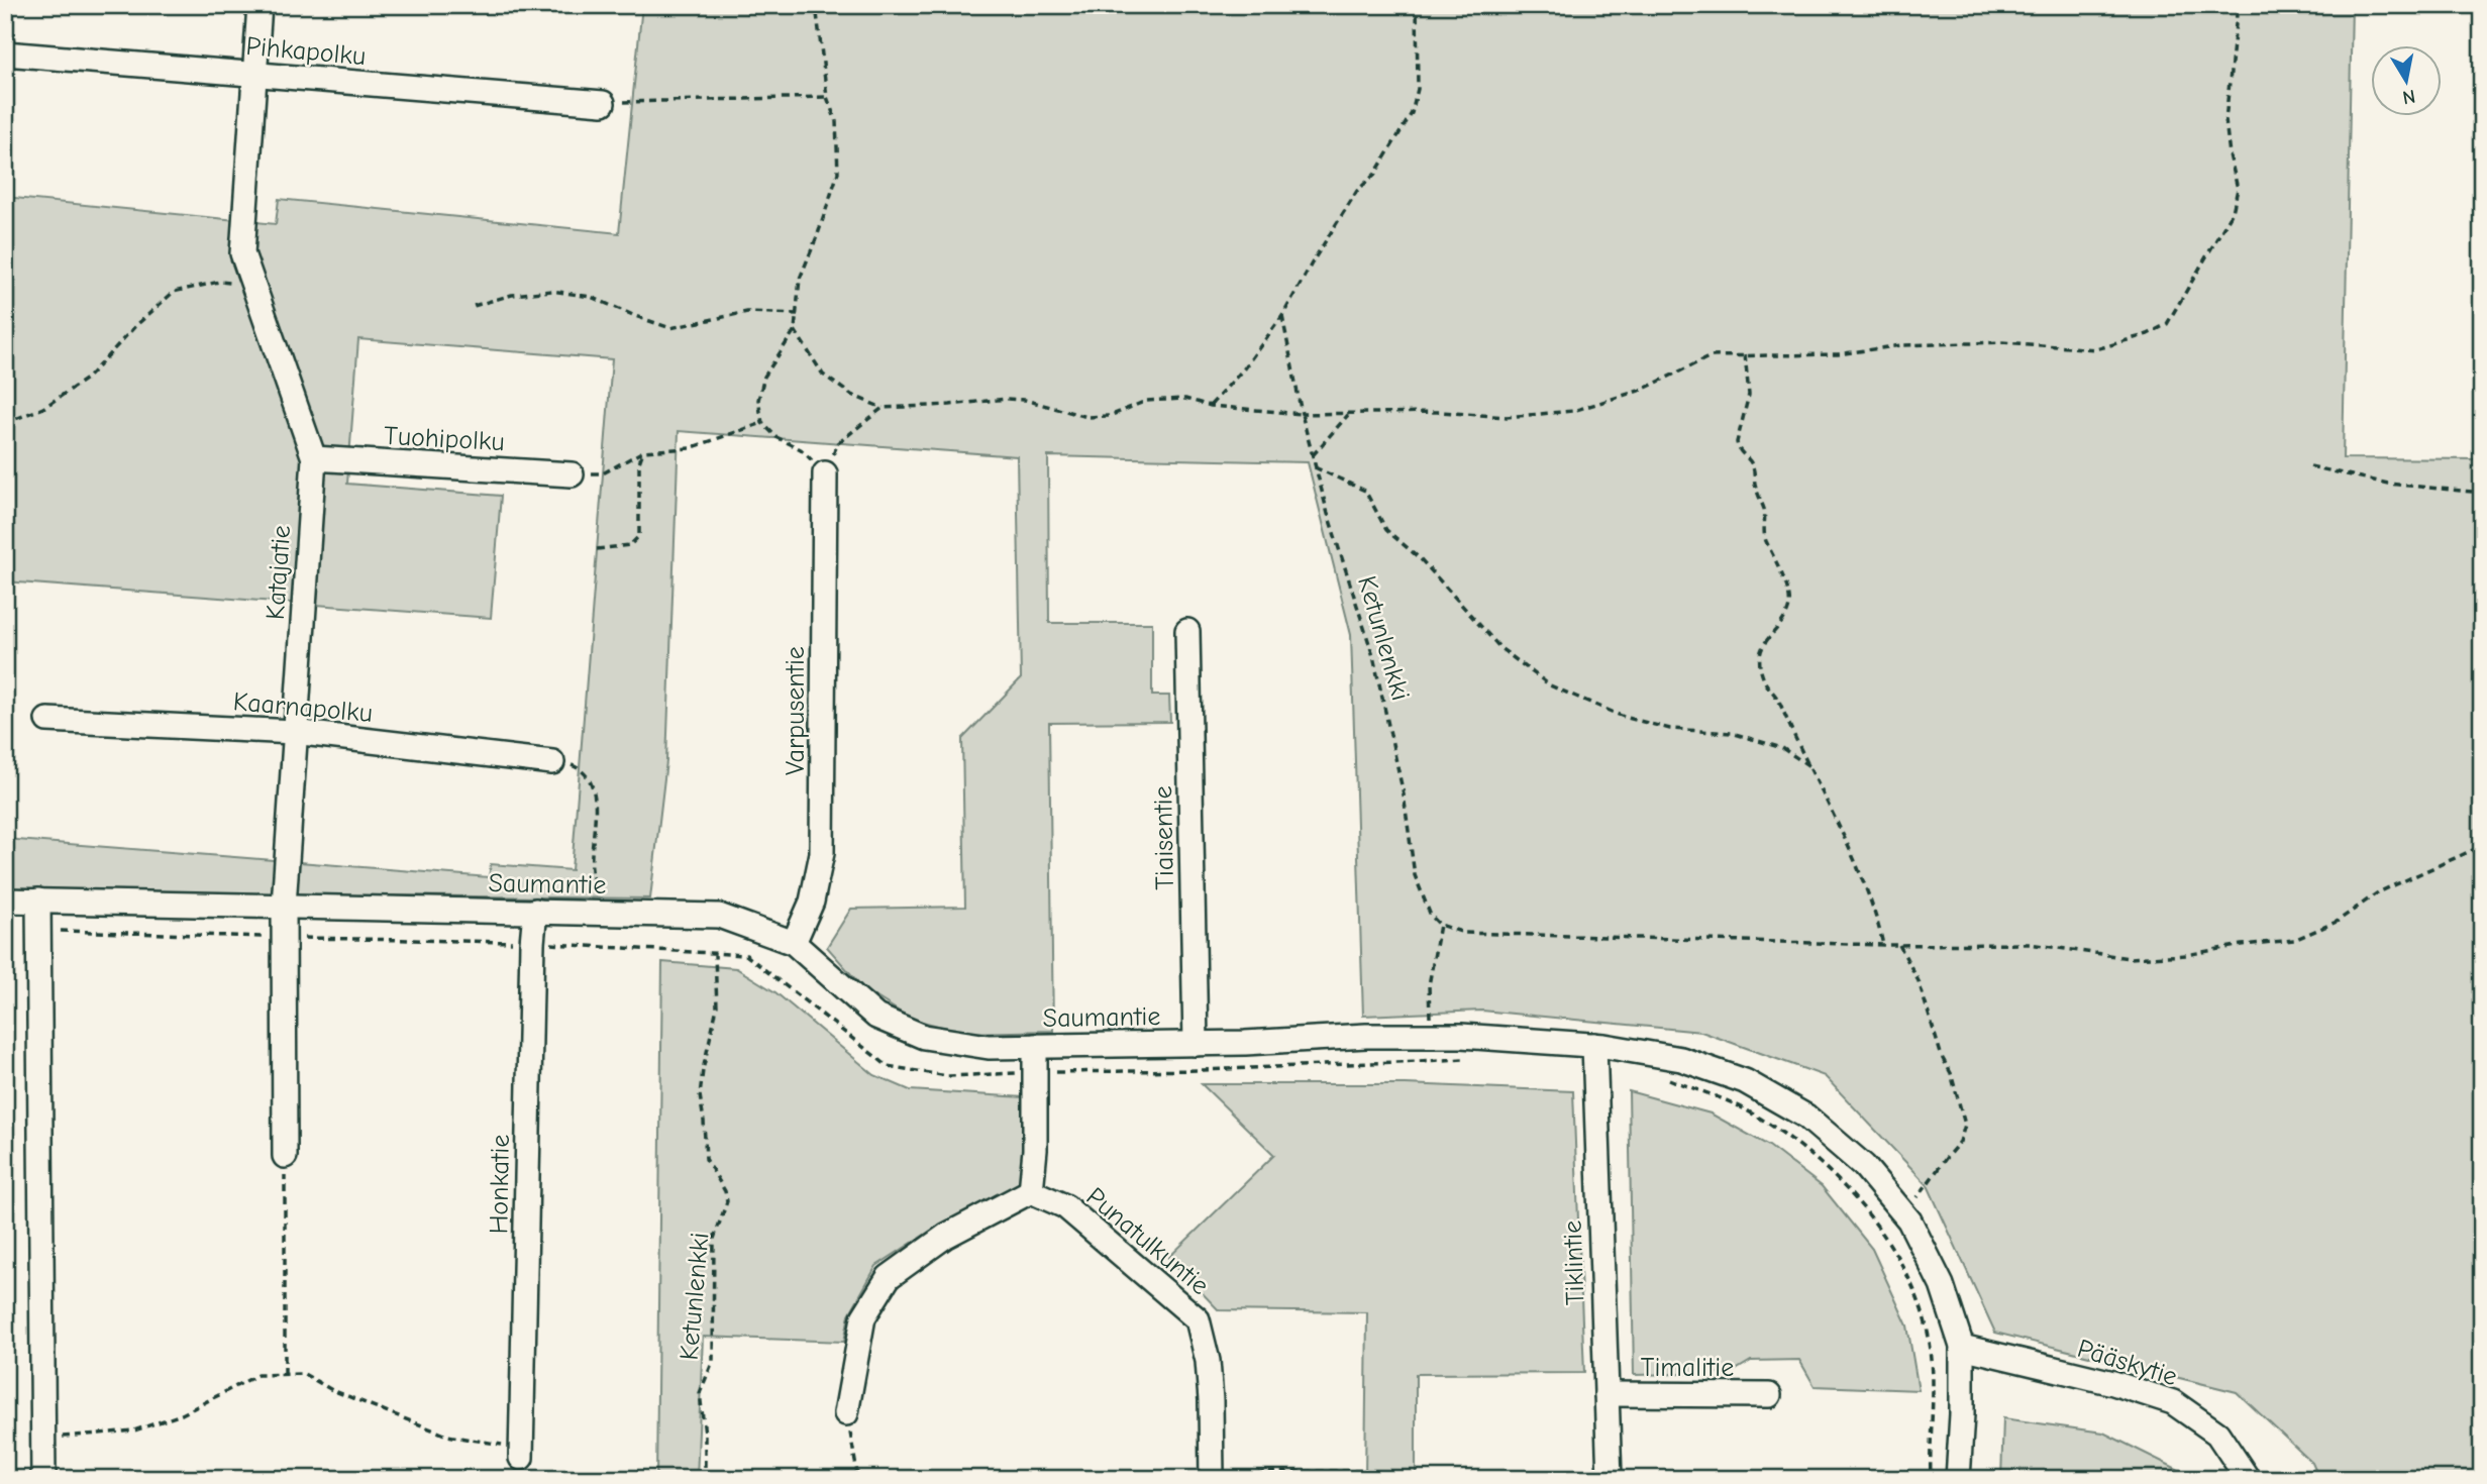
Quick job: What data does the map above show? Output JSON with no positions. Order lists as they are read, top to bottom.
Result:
{
  "streets": {
    "street": [
      "Pihkapolku",
      "Tuohipolku",
      "Katajatie",
      "Kaarnapolku",
      "Varpusentie",
      "Tiaisentie",
      "Saumantie",
      "Honkatie",
      "Punatulkuntie",
      "Tiklintie",
      "Pääskytie",
      "Timalitie"
    ],
    "path": ["Ketunlenkki"]
  },
  "crossings": [
    ["Pihkapolku", "Katajatie"],
    ["Tuohipolku", "Katajatie"],
    ["Katajatie", "Kaarnapolku"],
    ["Katajatie", "Saumantie"],
    ["Varpusentie", "Saumantie"],
    ["Tiaisentie", "Saumantie"],
    ["Saumantie", "Honkatie"],
    ["Saumantie", "Tiklintie"],
    ["Saumantie", "Pääskytie"],
    ["Tiklintie", "Timalitie"]
  ],
  "north": "bottom"
}
